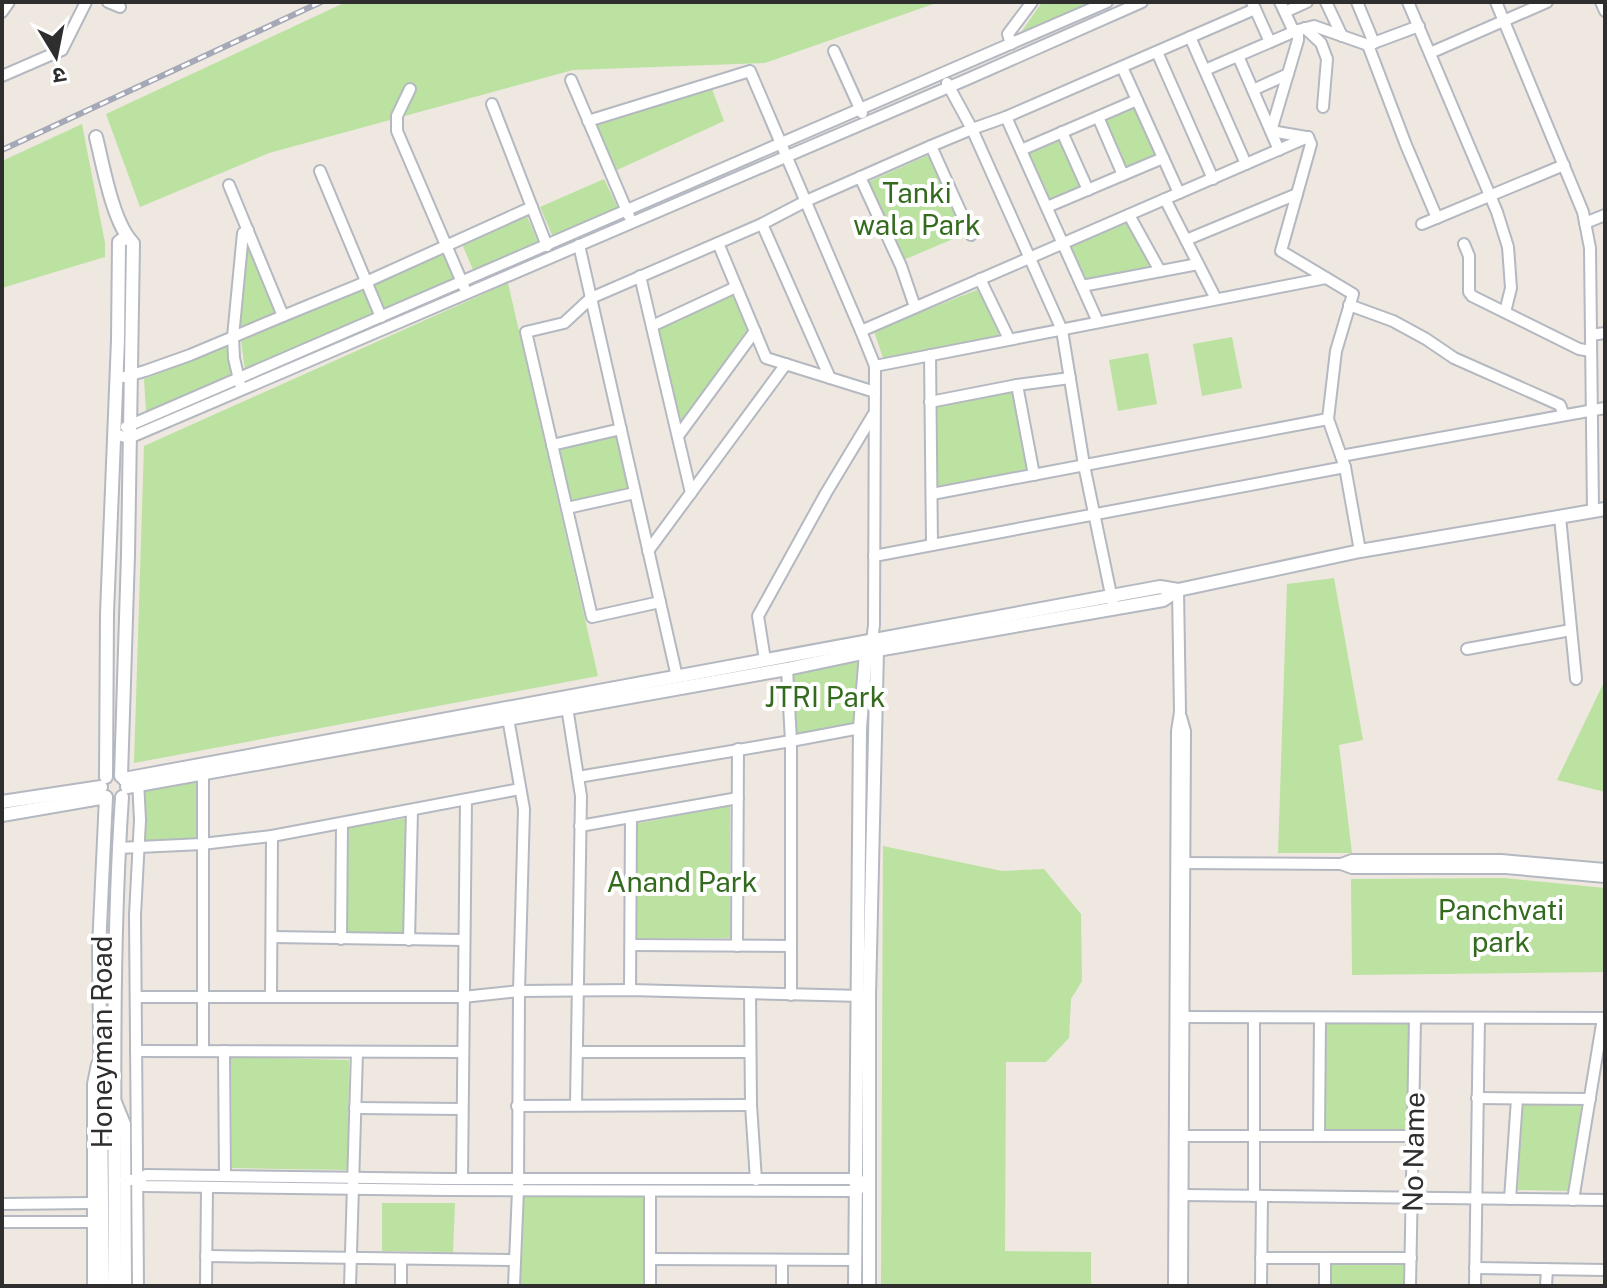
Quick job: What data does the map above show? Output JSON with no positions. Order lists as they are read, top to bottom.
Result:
{
  "streets": {
    "street": ["Honeyman Road", "No Name"]
  },
  "parks": [
    "Tanki wala Park",
    "JTRI Park",
    "Anand Park",
    "Panchvati park"
  ],
  "north": "bottom"
}
